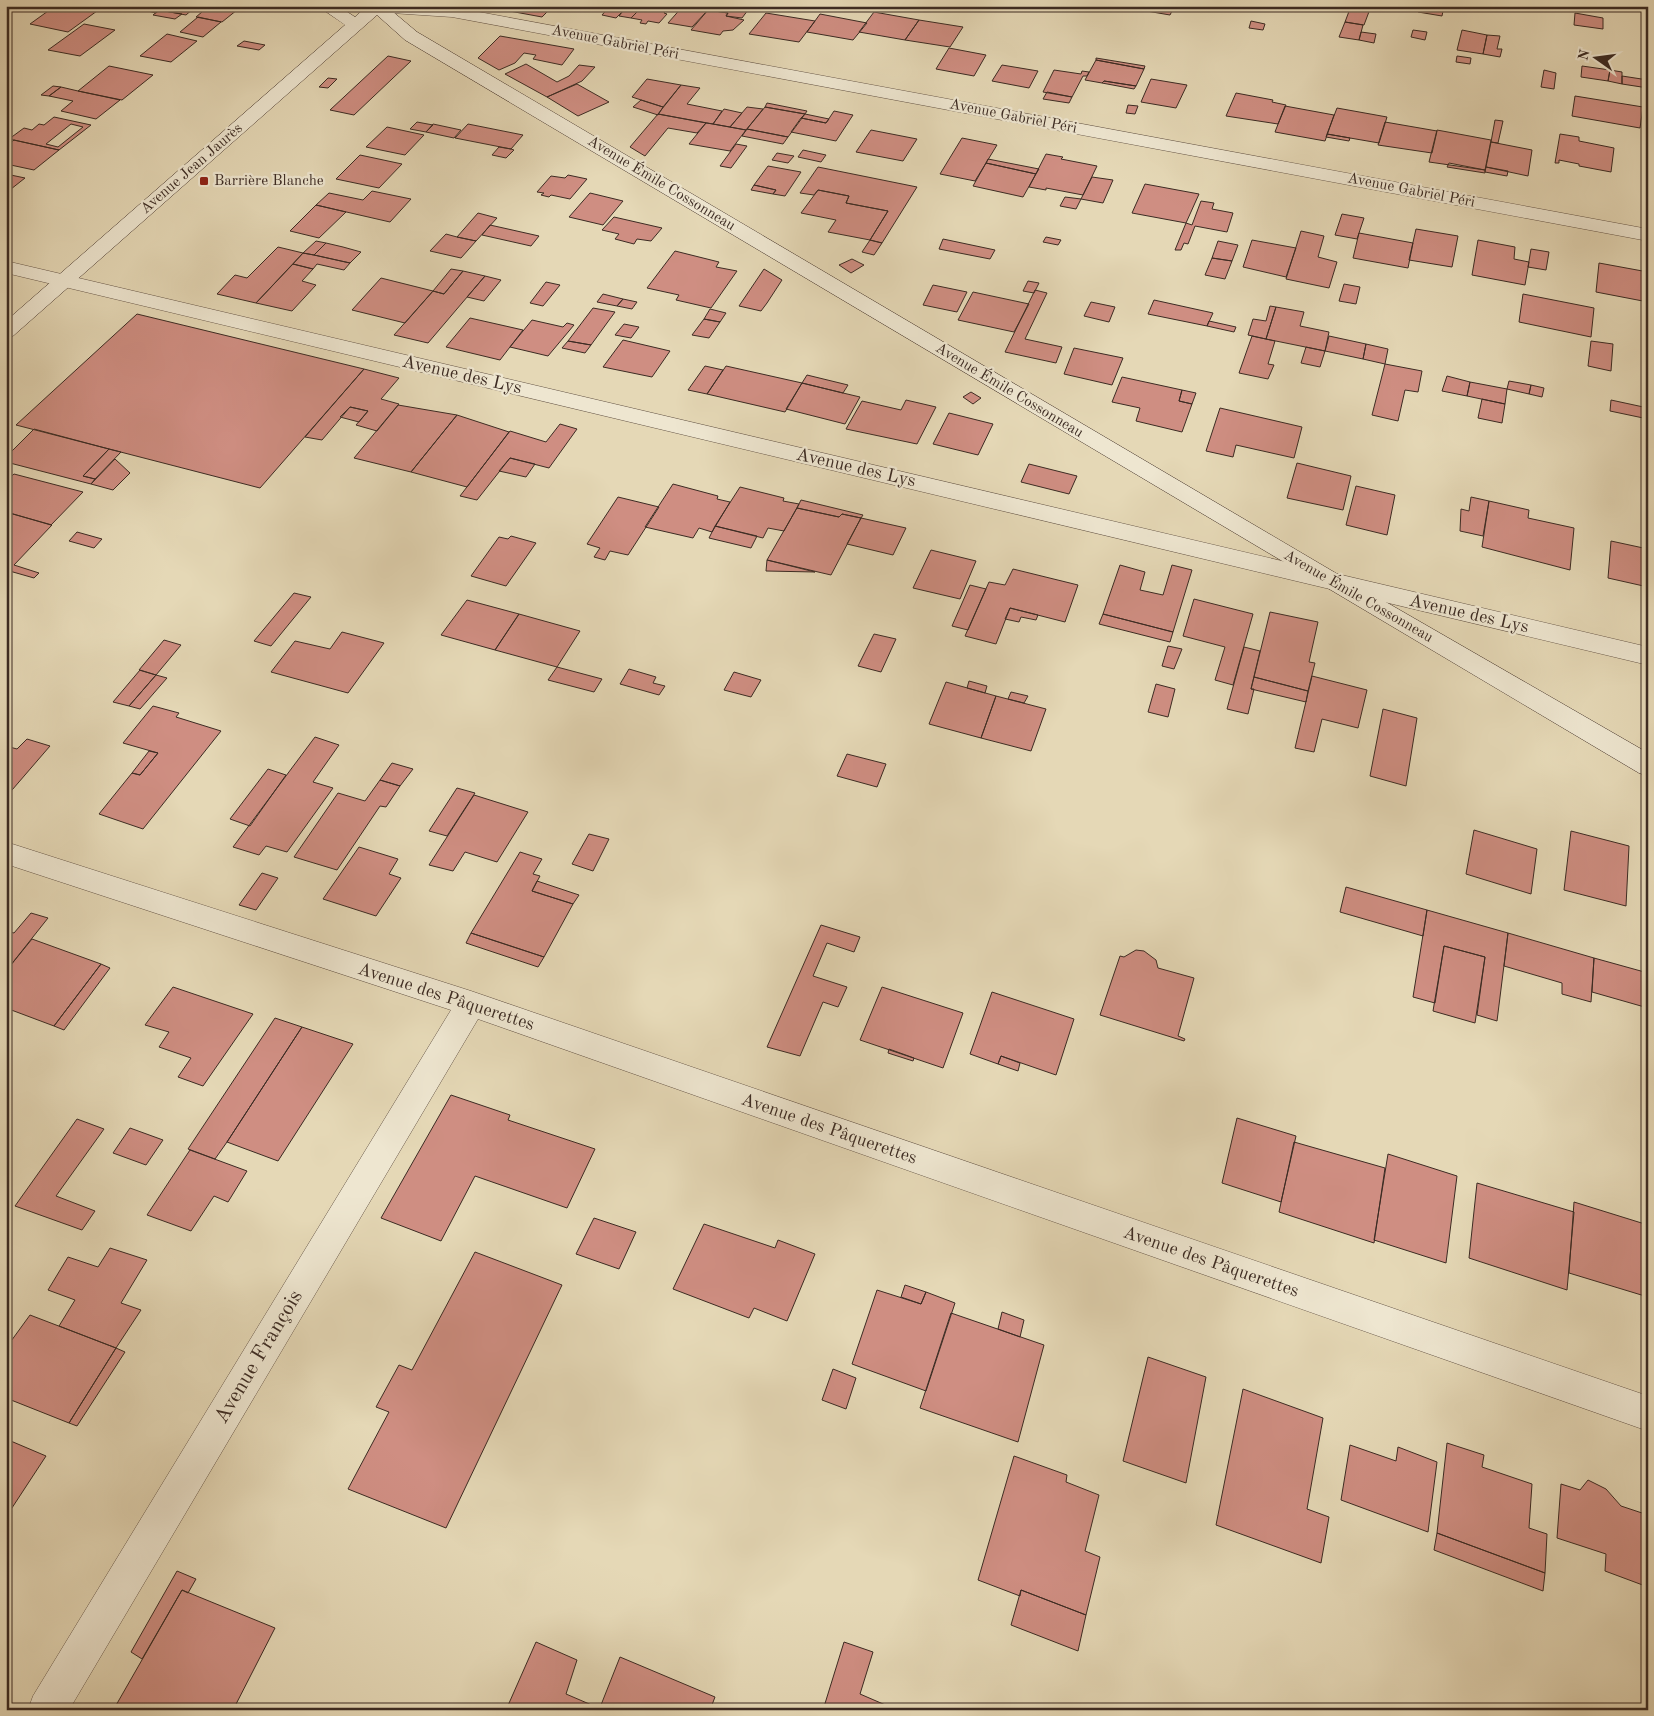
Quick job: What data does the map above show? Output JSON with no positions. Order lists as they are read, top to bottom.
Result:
{
  "streets": {
    "street": [
      "Avenue Gabriel Péri",
      "Avenue Jean Jaurès",
      "Avenue Émile Cossonneau",
      "Avenue des Lys",
      "Avenue des Pâquerettes",
      "Avenue François"
    ]
  },
  "crossings": [
    ["Avenue Gabriel Péri", "Avenue Jean Jaurès"],
    ["Avenue Gabriel Péri", "Avenue Émile Cossonneau"],
    ["Avenue Jean Jaurès", "Avenue Émile Cossonneau"],
    ["Avenue Jean Jaurès", "Avenue des Lys"],
    ["Avenue Émile Cossonneau", "Avenue des Lys"],
    ["Avenue des Pâquerettes", "Avenue François"]
  ],
  "places": {
    "transit": ["Barrière Blanche"]
  },
  "north": "left"
}
